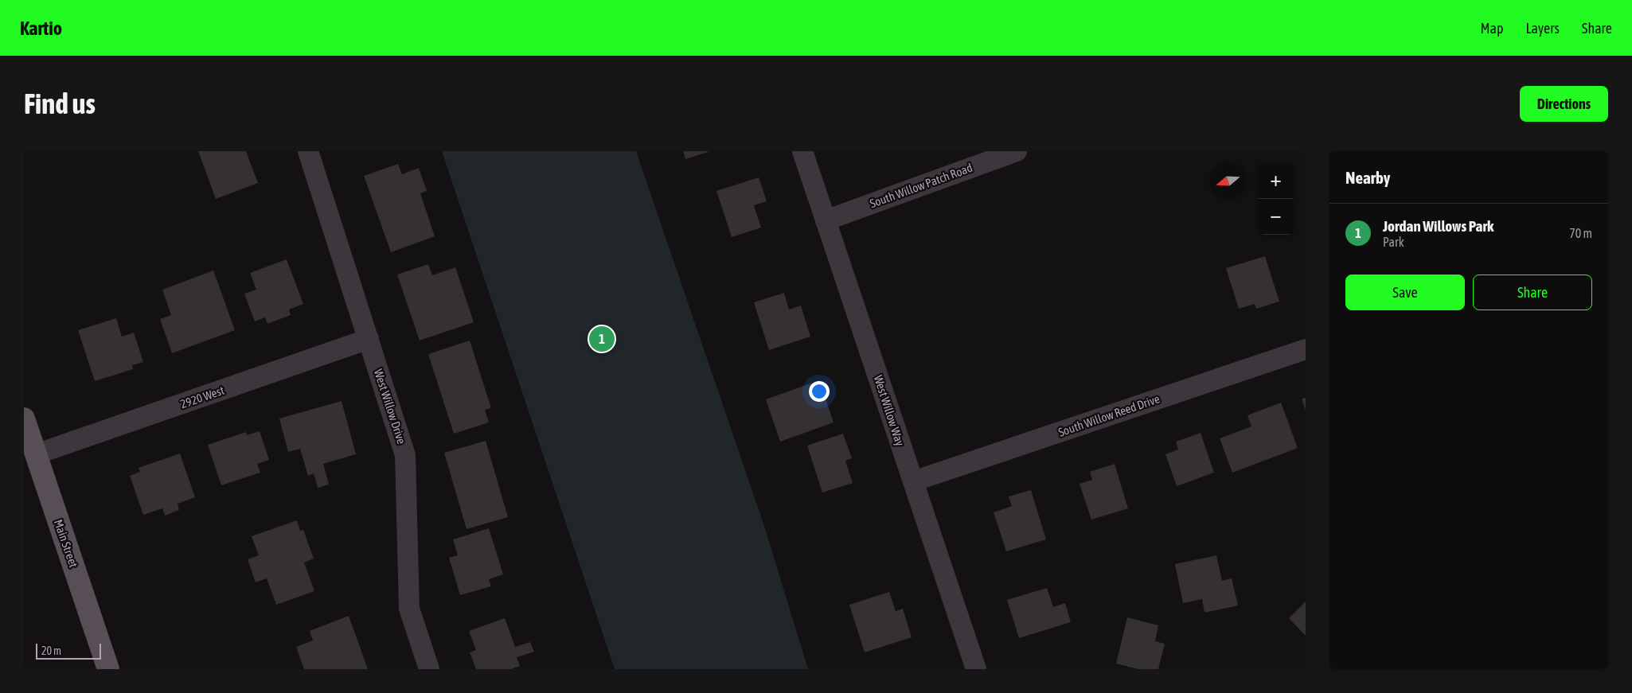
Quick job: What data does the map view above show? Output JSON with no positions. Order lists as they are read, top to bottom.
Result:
{
  "streets": {
    "main road": ["Main Street"],
    "street": [
      "South Willow Patch Road",
      "2920 West",
      "West Willow Drive",
      "West Willow Way",
      "South Willow Reed Drive"
    ]
  },
  "crossings": [
    ["South Willow Patch Road", "West Willow Way"],
    ["2920 West", "West Willow Drive"],
    ["2920 West", "Main Street"],
    ["West Willow Way", "South Willow Reed Drive"]
  ],
  "scale_bar": "20 m",
  "north": "left",
  "page": {
    "header": "Kartio",
    "nav": ["Map", "Layers", "Share"],
    "buttons": [
      "Directions",
      ["Save", "Share"]
    ],
    "title": "Find us",
    "heading": "Nearby",
    "map_buttons": ["+", "−"],
    "list": [
      {
        "mark": "1",
        "name": "Jordan Willows Park",
        "note": "Park",
        "value": "70 m"
      }
    ],
    "pins": "1",
    "scale": "20 m"
  }
}
